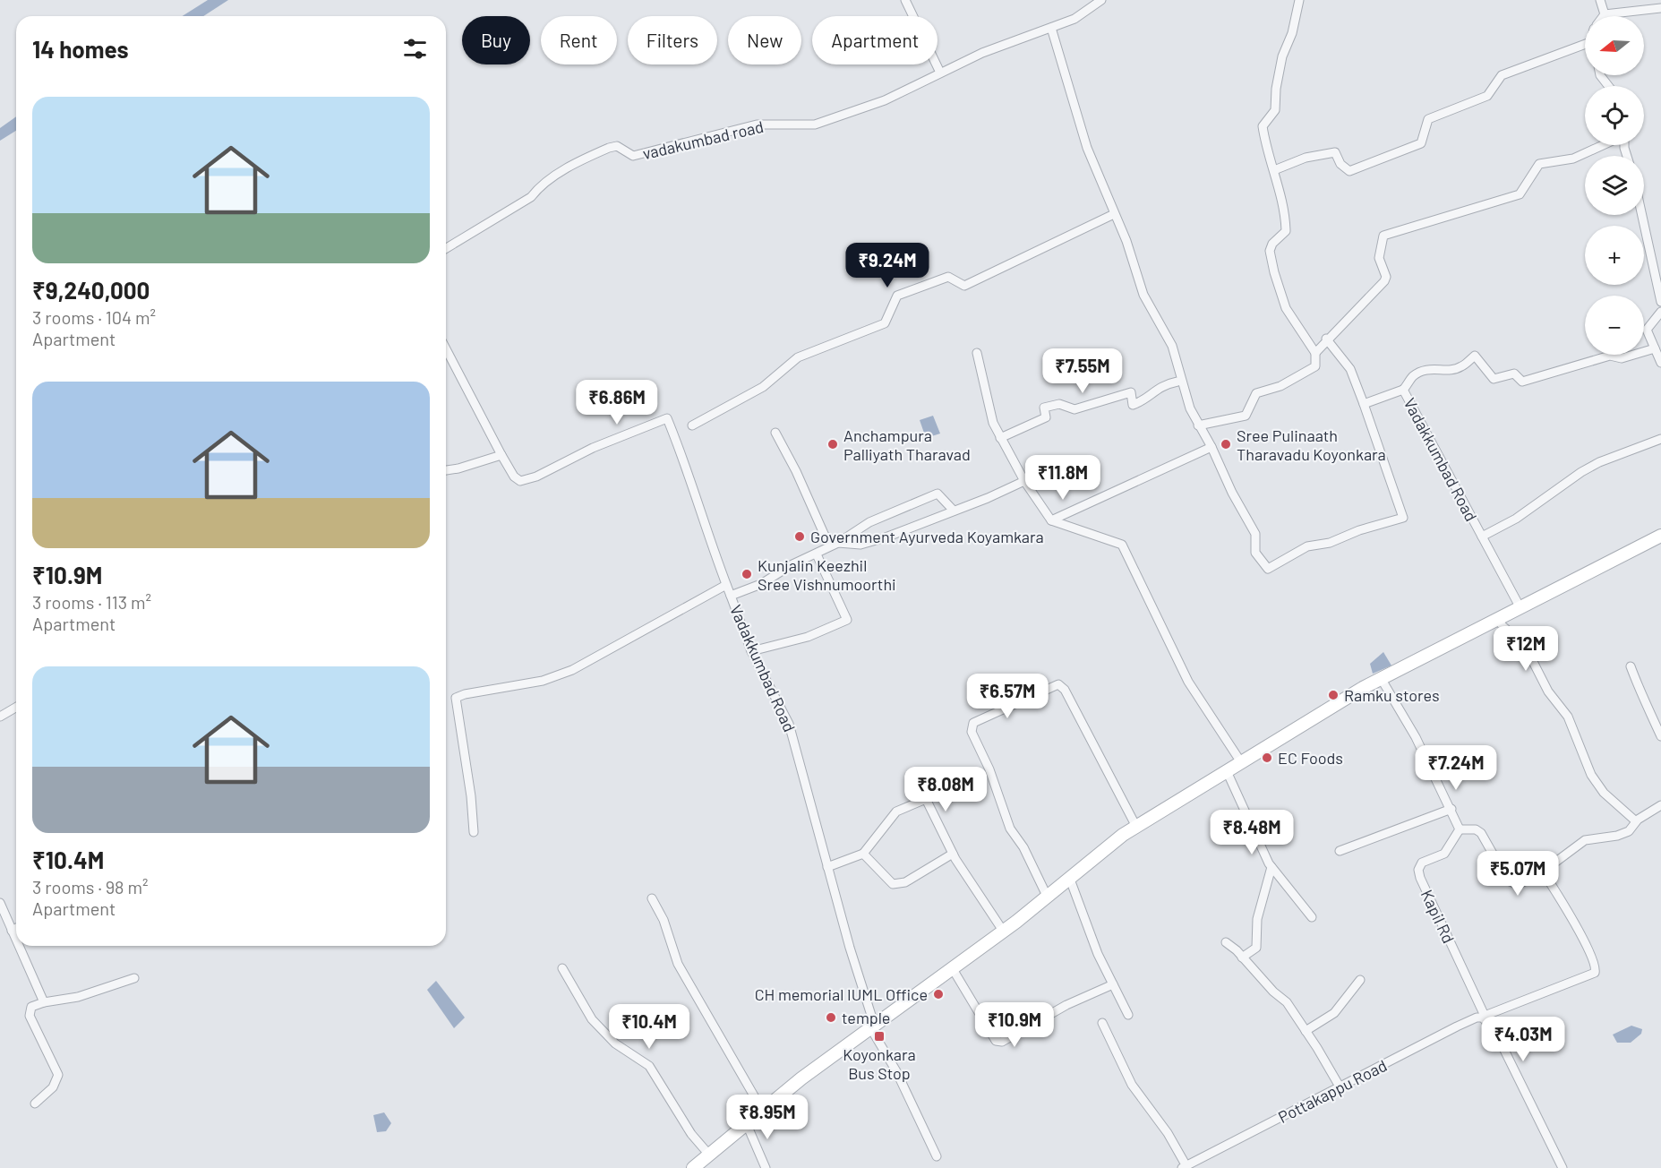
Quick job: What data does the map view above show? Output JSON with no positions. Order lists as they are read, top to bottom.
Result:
{
  "streets": {
    "street": [
      "vadakumbad road",
      "Vadakkumbad Road",
      "Kapil Rd",
      "Pottakappu Road"
    ]
  },
  "crossings": [
    ["Kapil Rd", "Pottakappu Road"]
  ],
  "places": {
    "other": [
      "Anchampura Palliyath Tharavad",
      "Sree Pulinaath Tharavadu Koyonkara",
      "Government Ayurveda Koyamkara",
      "Kunjalin Keezhil Sree Vishnumoorthi",
      "Ramku stores",
      "EC Foods",
      "CH memorial IUML Office",
      "temple"
    ],
    "transit": ["Koyonkara Bus Stop"]
  },
  "north": "left",
  "page": {
    "map_buttons": ["+", "−"],
    "chip": [
      "Buy",
      "Rent",
      "Filters",
      "New",
      "Apartment"
    ],
    "heading": "14 homes",
    "list": [
      {
        "name": "₹9,240,000",
        "note": "3 rooms · 104 m² · Apartment"
      },
      {
        "name": "₹10.9M",
        "note": "3 rooms · 113 m² · Apartment"
      },
      {
        "name": "₹10.4M",
        "note": "3 rooms · 98 m² · Apartment"
      }
    ],
    "price": [
      "₹9.24M",
      "₹7.55M",
      "₹6.86M",
      "₹11.8M",
      "₹12M",
      "₹6.57M",
      "₹7.24M",
      "₹8.08M",
      "₹8.48M",
      "₹5.07M",
      "₹10.9M",
      "₹10.4M",
      "₹4.03M",
      "₹8.95M"
    ]
  }
}
